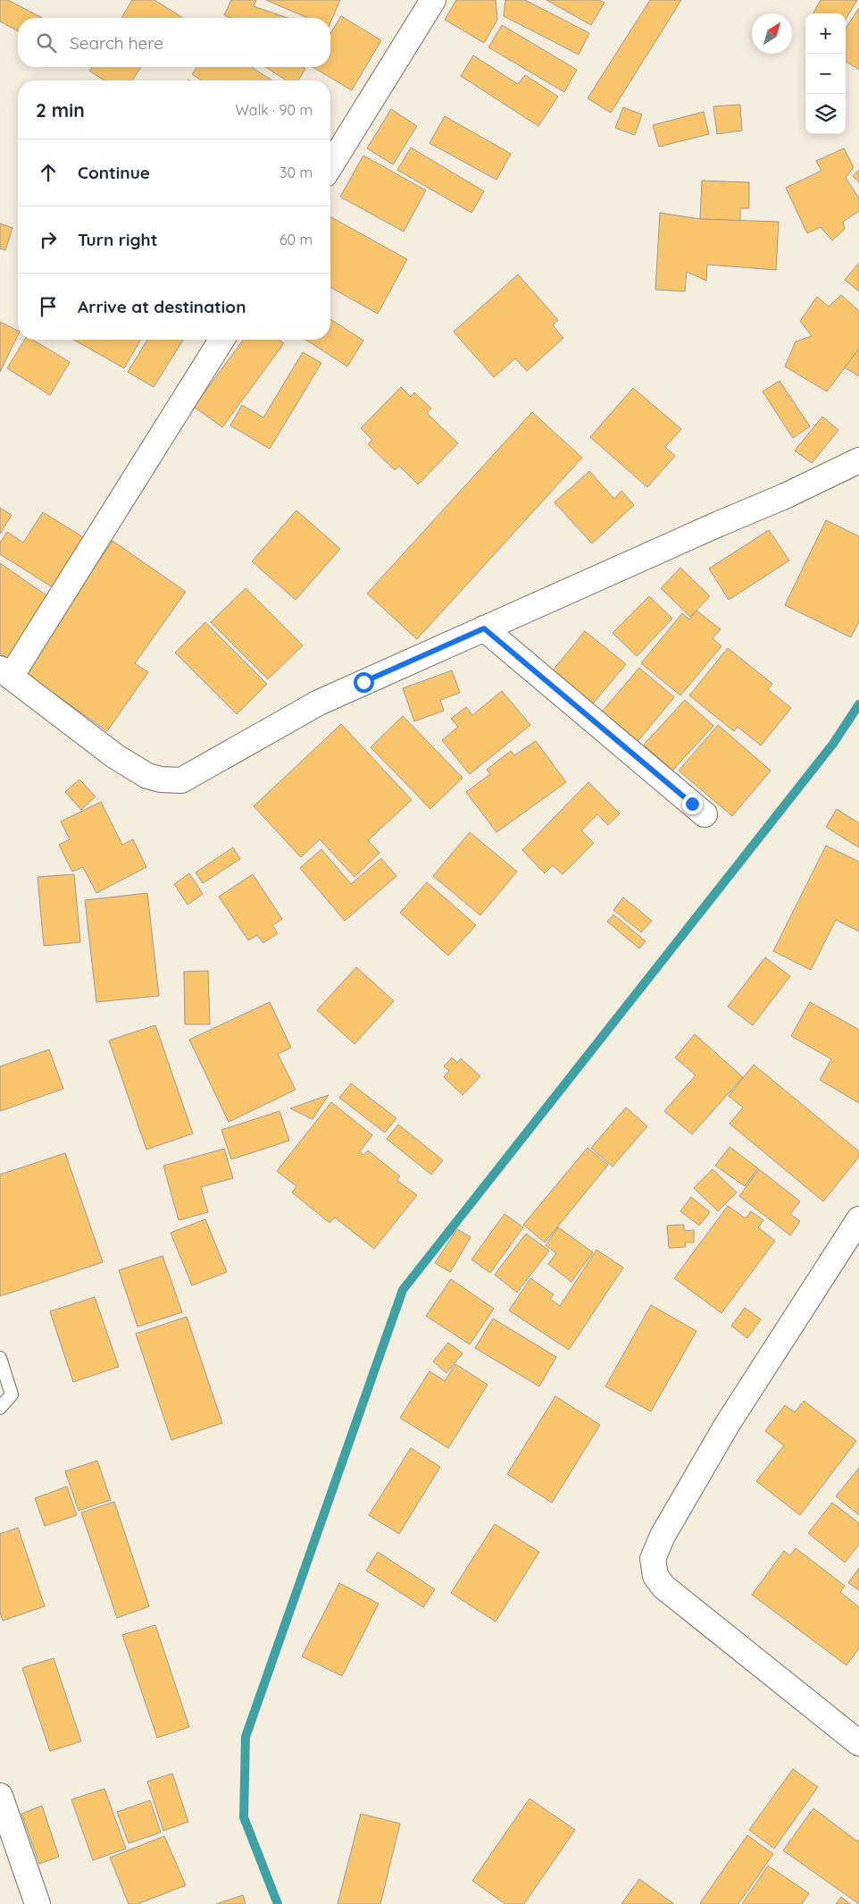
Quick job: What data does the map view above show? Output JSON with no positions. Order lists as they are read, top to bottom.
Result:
{
  "north": "top right",
  "page": {
    "map_buttons": ["+", "−"],
    "search": "Search here",
    "heading": ["2 min", "Walk · 90 m"],
    "list": [
      ["Continue", "30 m"],
      ["Turn right", "60 m"],
      "Arrive at destination"
    ]
  }
}
